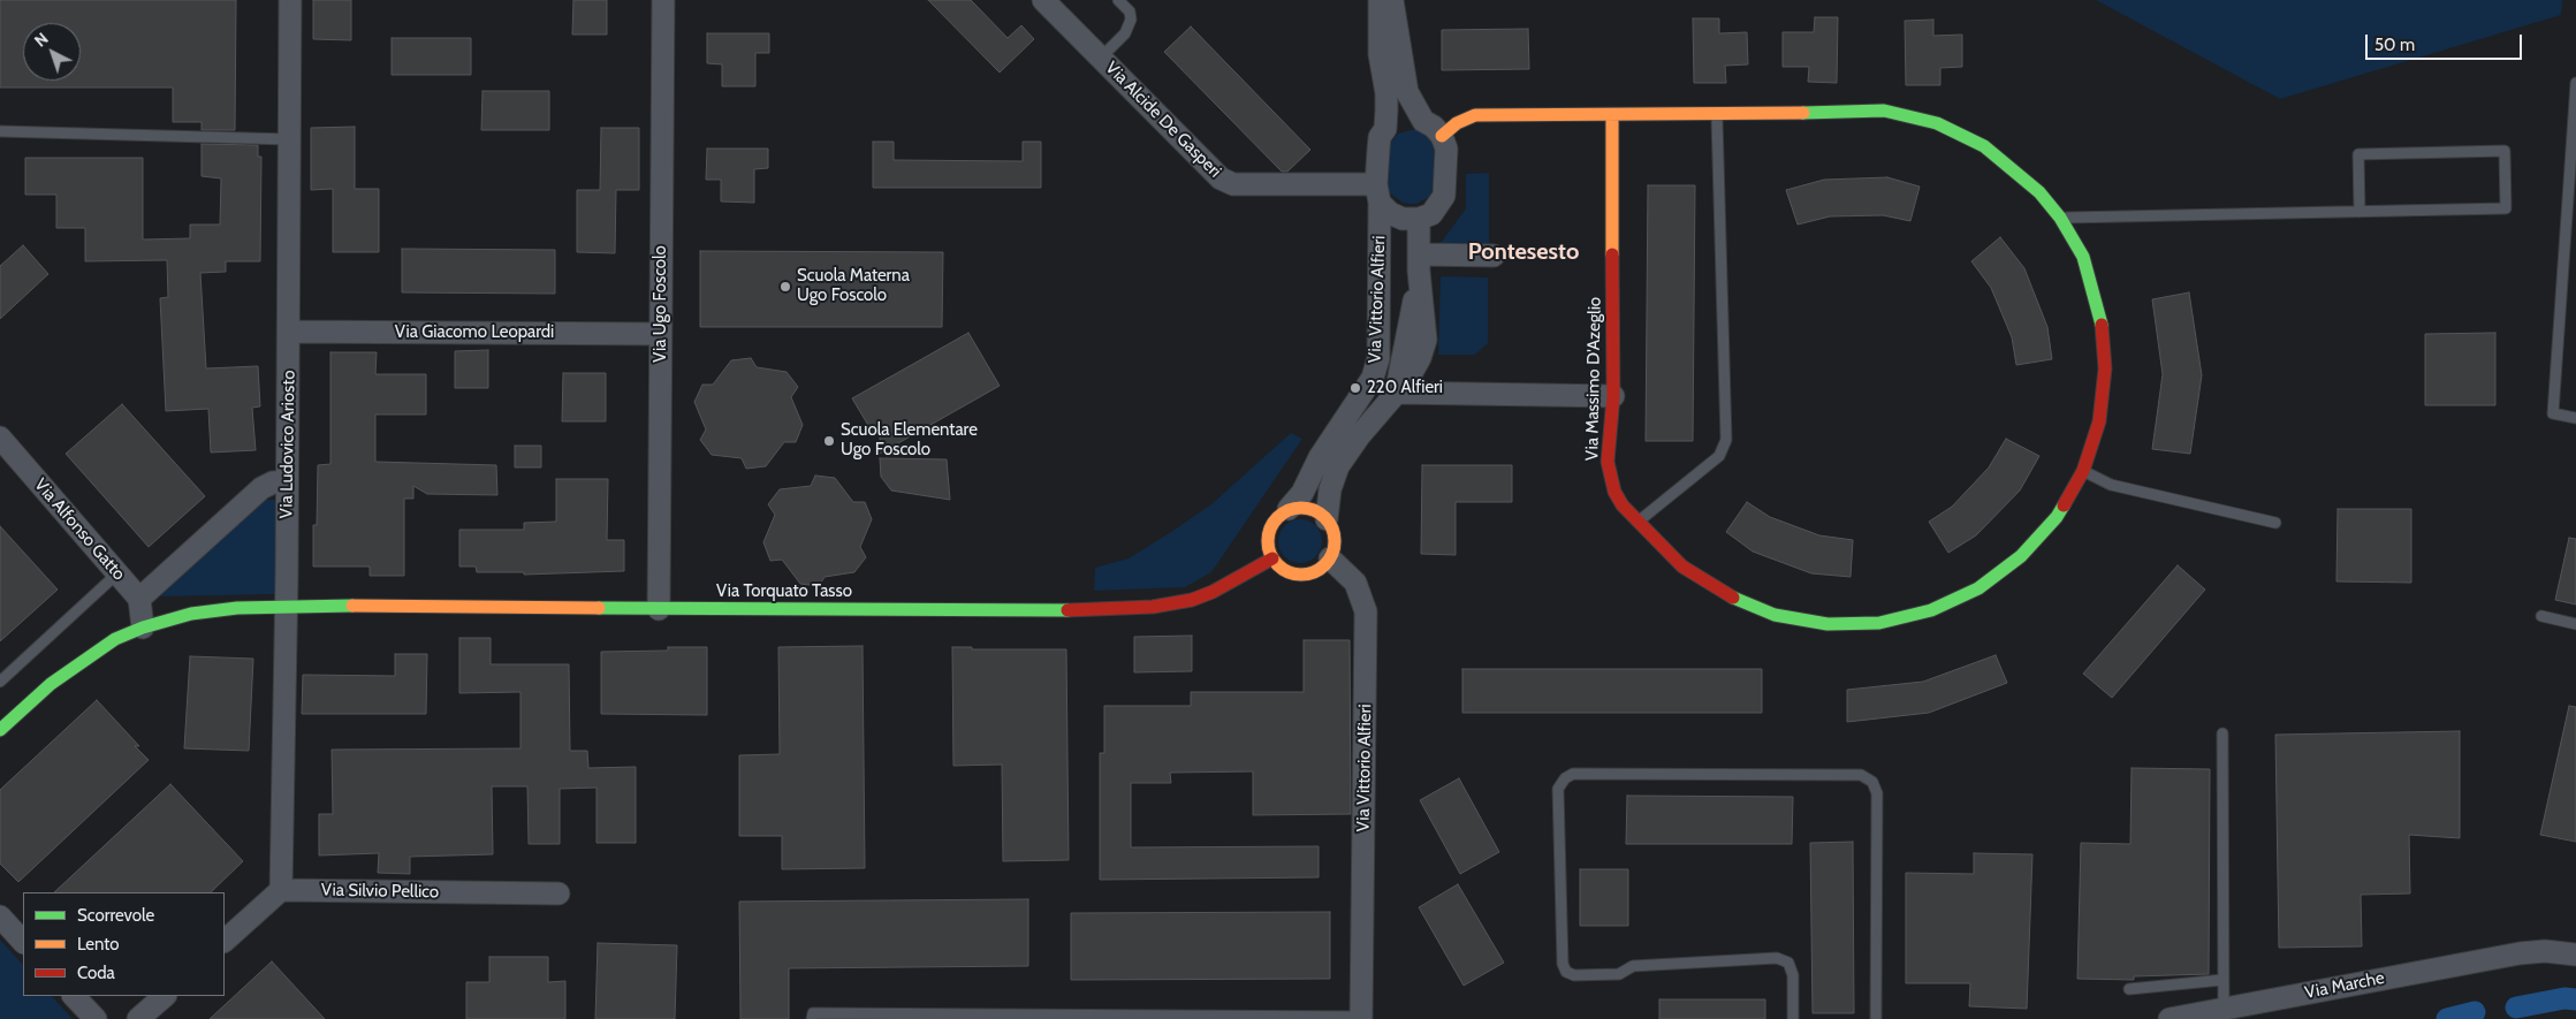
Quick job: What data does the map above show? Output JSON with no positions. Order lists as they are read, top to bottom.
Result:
{
  "streets": {
    "street": [
      "Via Alcide De Gasperi",
      "Via Vittorio Alfieri",
      "Via Ugo Foscolo",
      "Via Giacomo Leopardi",
      "Via Massimo D'Azeglio",
      "Via Ludovico Ariosto",
      "Via Alfonso Gatto",
      "Via Torquato Tasso",
      "Via Silvio Pellico",
      "Via Marche"
    ]
  },
  "crossings": [
    ["Via Alcide De Gasperi", "Via Vittorio Alfieri"],
    ["Via Alcide De Gasperi", "Via Massimo D'Azeglio"],
    ["Via Vittorio Alfieri", "Via Massimo D'Azeglio"],
    ["Via Vittorio Alfieri", "Via Torquato Tasso"],
    ["Via Ugo Foscolo", "Via Giacomo Leopardi"],
    ["Via Ugo Foscolo", "Via Torquato Tasso"],
    ["Via Giacomo Leopardi", "Via Ludovico Ariosto"],
    ["Via Ludovico Ariosto", "Via Torquato Tasso"],
    ["Via Ludovico Ariosto", "Via Silvio Pellico"]
  ],
  "districts": ["Pontesesto"],
  "places": ["Scuola Materna Ugo Foscolo", "220 Alfieri", "Scuola Elementare Ugo Foscolo"],
  "legend": ["Scorrevole", "Lento", "Coda"],
  "scale_bar": "50 m",
  "north": "top left"
}
